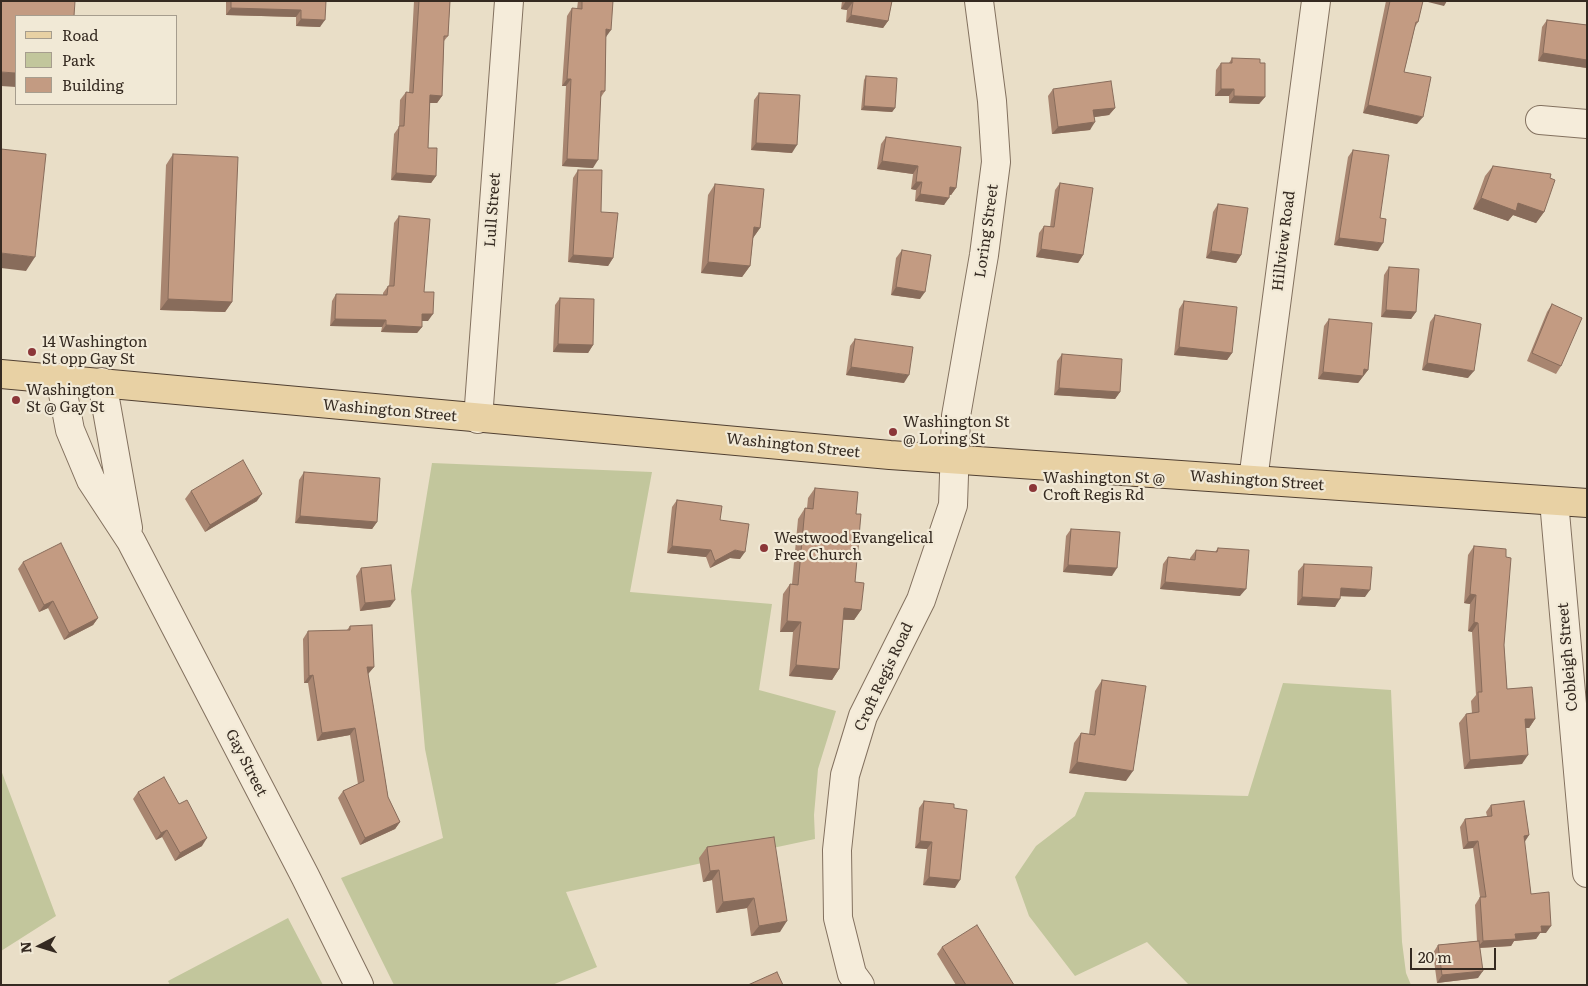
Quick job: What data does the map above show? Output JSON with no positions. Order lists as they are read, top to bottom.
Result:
{
  "streets": {
    "main road": ["Washington Street"],
    "street": [
      "Lull Street",
      "Loring Street",
      "Hillview Road",
      "Cobleigh Street",
      "Croft Regis Road",
      "Gay Street"
    ]
  },
  "crossings": [
    ["Lull Street", "Washington Street"],
    ["Loring Street", "Washington Street"],
    ["Loring Street", "Croft Regis Road"],
    ["Hillview Road", "Washington Street"],
    ["Washington Street", "Cobleigh Street"],
    ["Washington Street", "Croft Regis Road"],
    ["Washington Street", "Gay Street"]
  ],
  "places": [
    "14 Washington St opp Gay St",
    "Washington St @ Gay St",
    "Washington St @ Loring St",
    "Washington St @ Croft Regis Rd",
    "Westwood Evangelical Free Church"
  ],
  "legend": ["Road", "Park", "Building"],
  "scale_bar": "20 m",
  "north": "left"
}
